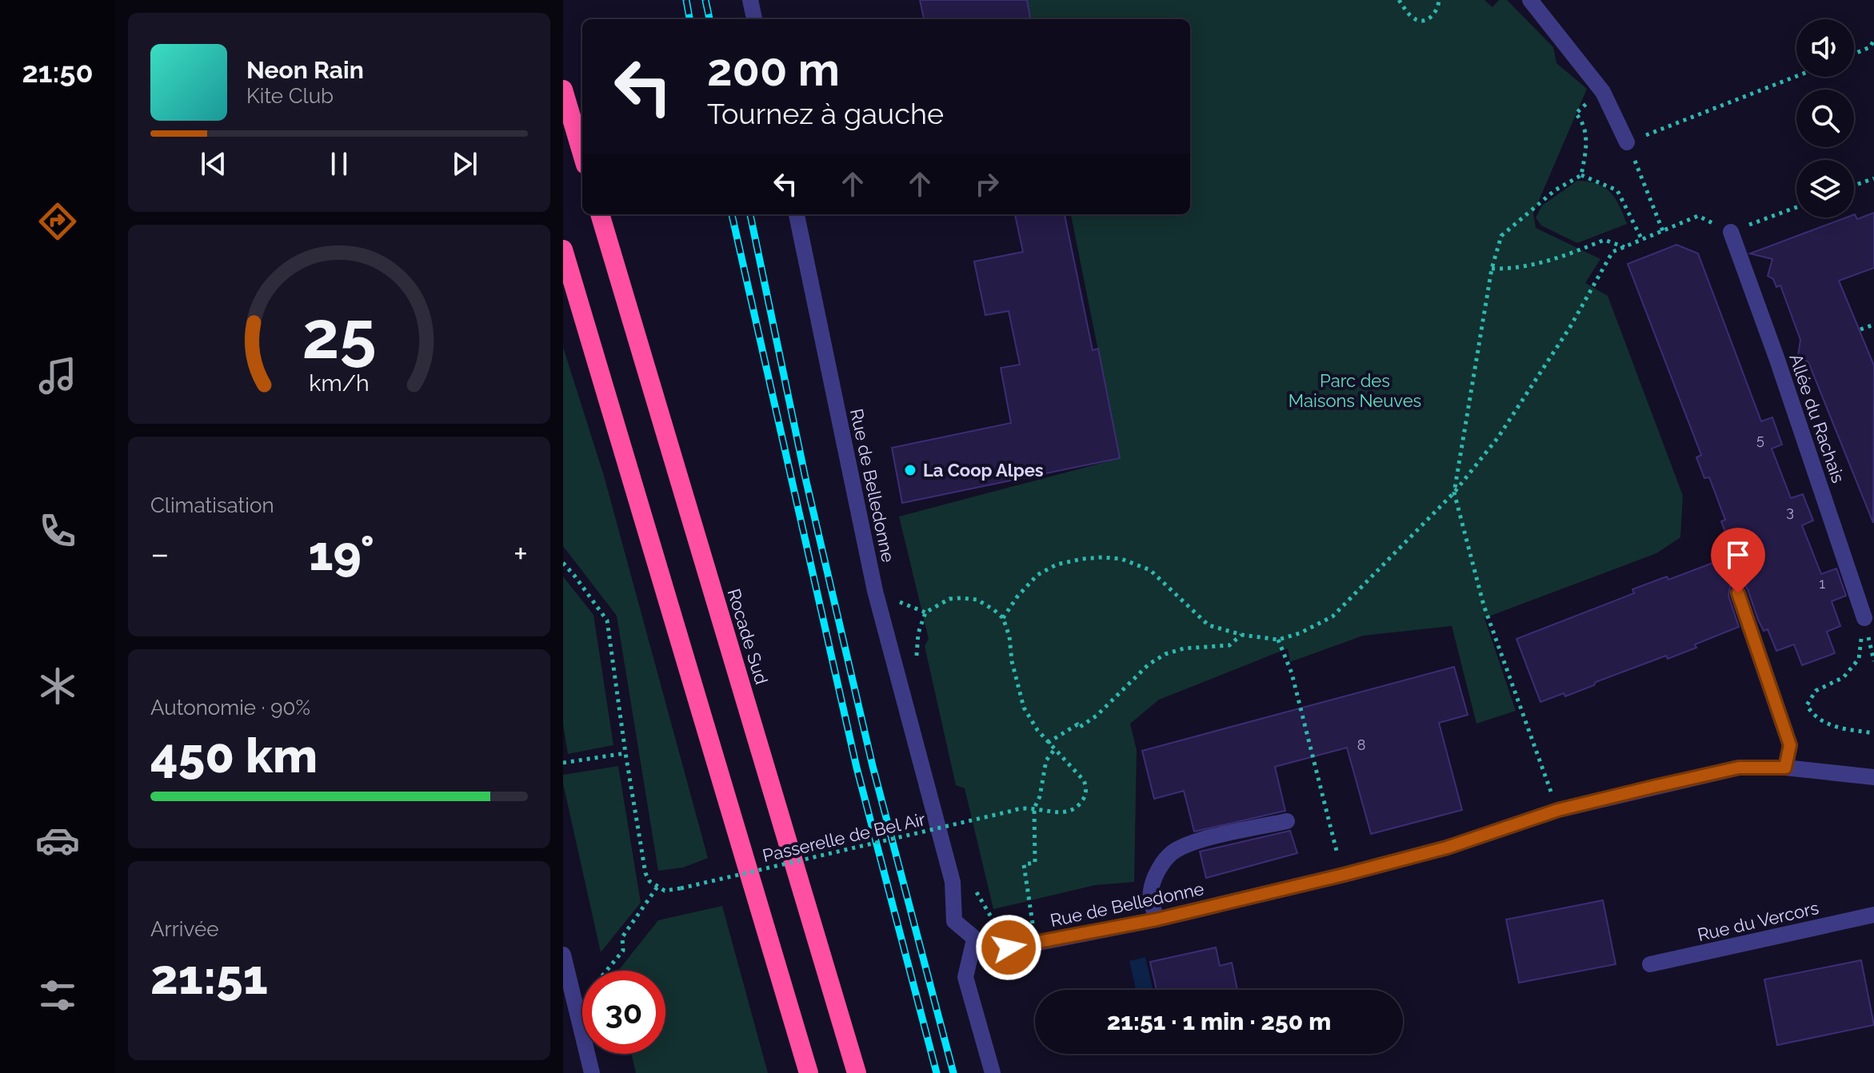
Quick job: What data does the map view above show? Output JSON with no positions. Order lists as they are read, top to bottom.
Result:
{
  "streets": {
    "highway": ["Rocade Sud"],
    "street": ["Allée du Rachais", "Rue de Belledonne", "Rue du Vercors"],
    "path": ["Passerelle de Bel Air"]
  },
  "parks": ["Parc des Maisons Neuves"],
  "places": ["La Coop Alpes"],
  "house_numbers": [
    "5",
    "3",
    "1",
    "8"
  ],
  "page": {
    "tabs": "21:50",
    "turn": ["200 m", "Tournez à gauche"],
    "song": ["Neon Rain", "Kite Club"],
    "tile": [
      "Climatisation",
      ["Autonomie · 90%", "450 km"],
      ["Arrivée", "21:51"]
    ],
    "heat": ["−", "19°", "+"],
    "limit": "30",
    "trip": "21:51 · 1 min · 250 m",
    "gauge": ["25", "km/h"]
  }
}
